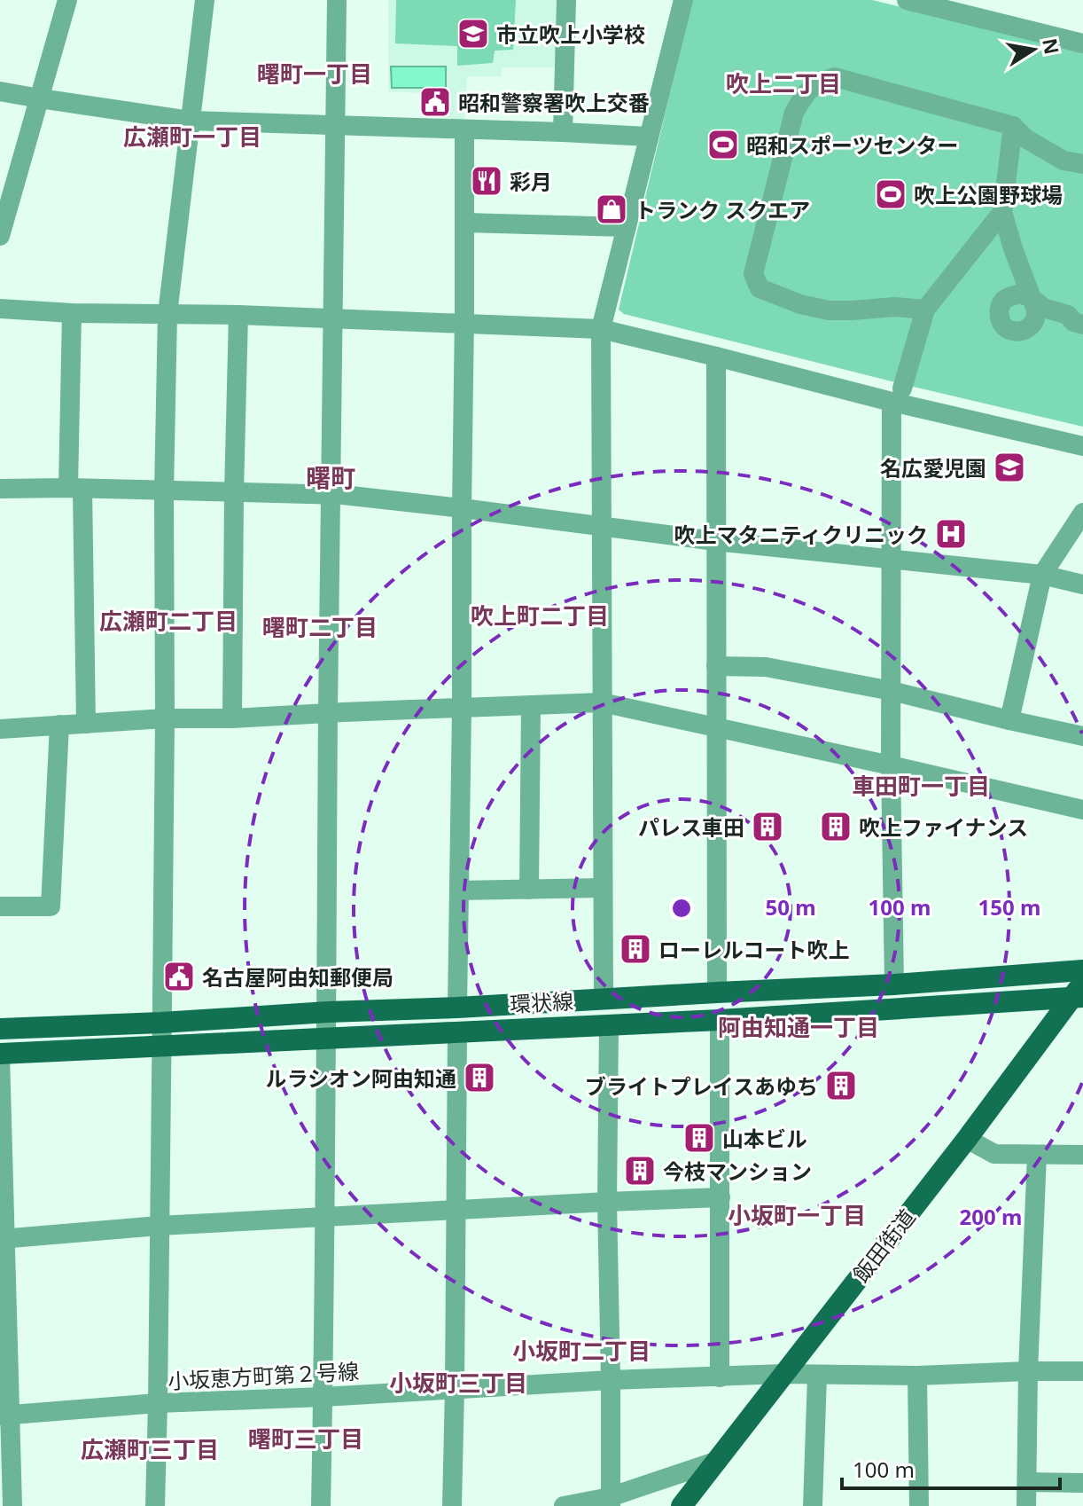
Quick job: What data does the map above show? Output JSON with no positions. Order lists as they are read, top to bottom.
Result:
{
  "streets": {
    "main road": ["環状線", "飯田街道"],
    "street": ["小坂恵方町第２号線"]
  },
  "crossings": [
    ["環状線", "飯田街道"],
    ["飯田街道", "小坂恵方町第２号線"]
  ],
  "districts": [
    "曙町一丁目",
    "吹上二丁目",
    "広瀬町一丁目",
    "曙町",
    "吹上町二丁目",
    "広瀬町二丁目",
    "曙町二丁目",
    "車田町一丁目",
    "阿由知通一丁目",
    "小坂町一丁目",
    "小坂町二丁目",
    "小坂町三丁目",
    "曙町三丁目",
    "広瀬町三丁目"
  ],
  "places": {
    "school or university": ["市立吹上小学校", "名広愛児園"],
    "public building": ["昭和警察署吹上交番", "名古屋阿由知郵便局"],
    "sports": ["昭和スポーツセンター", "吹上公園野球場"],
    "restaurant": ["彩月"],
    "shop": ["トランク スクエア"],
    "hospital": ["吹上マタニティクリニック"],
    "building": [
      "パレス車田",
      "吹上ファイナンス",
      "ローレルコート吹上",
      "ルラシオン阿由知通",
      "ブライトプレイスあゆち",
      "山本ビル",
      "今枝マンション"
    ]
  },
  "scale_bar": "100 m",
  "north": "right",
  "rings": [
    "50 m",
    "100 m",
    "150 m",
    "200 m"
  ]
}
